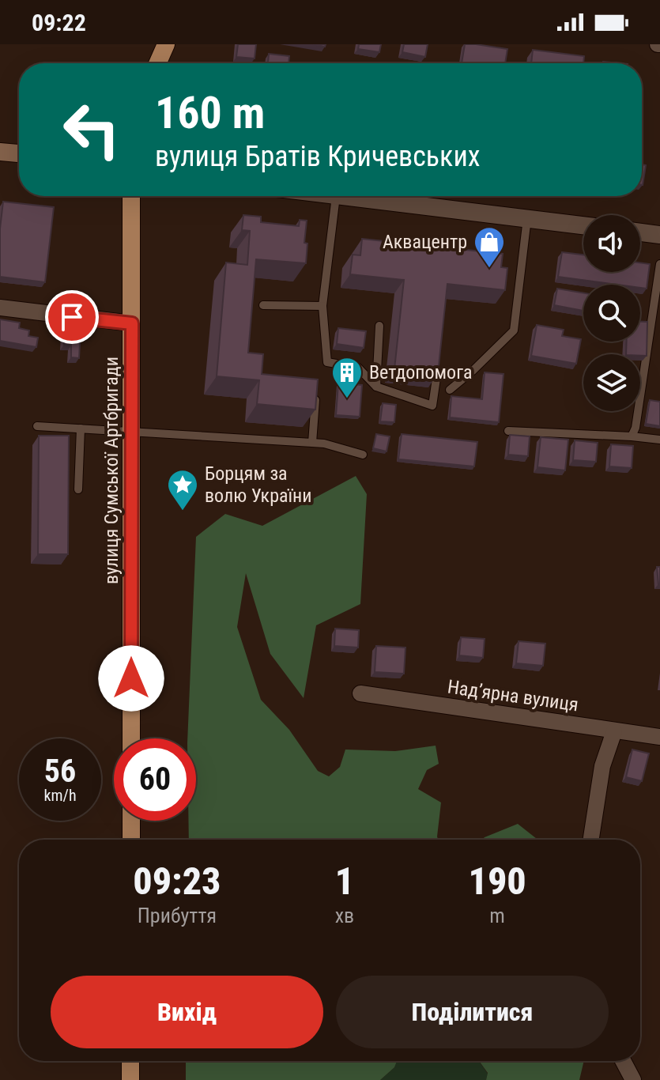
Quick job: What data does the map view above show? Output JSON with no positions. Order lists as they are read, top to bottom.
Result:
{
  "streets": {
    "main road": ["вулиця Сумської Артбригади"],
    "street": ["Надʼярна вулиця"]
  },
  "places": {
    "shop": ["Аквацентр"],
    "building": ["Ветдопомога"],
    "place": ["Борцям за волю України"]
  },
  "page": {
    "status": "09:22",
    "turn": ["160 m", "вулиця Братів Кричевських"],
    "speed": "56 km/h",
    "limit": "60",
    "eta": [
      "09:23",
      "Прибуття",
      "1",
      "хв",
      "190",
      "m"
    ],
    "buttons": ["Вихід", "Поділитися"]
  }
}
